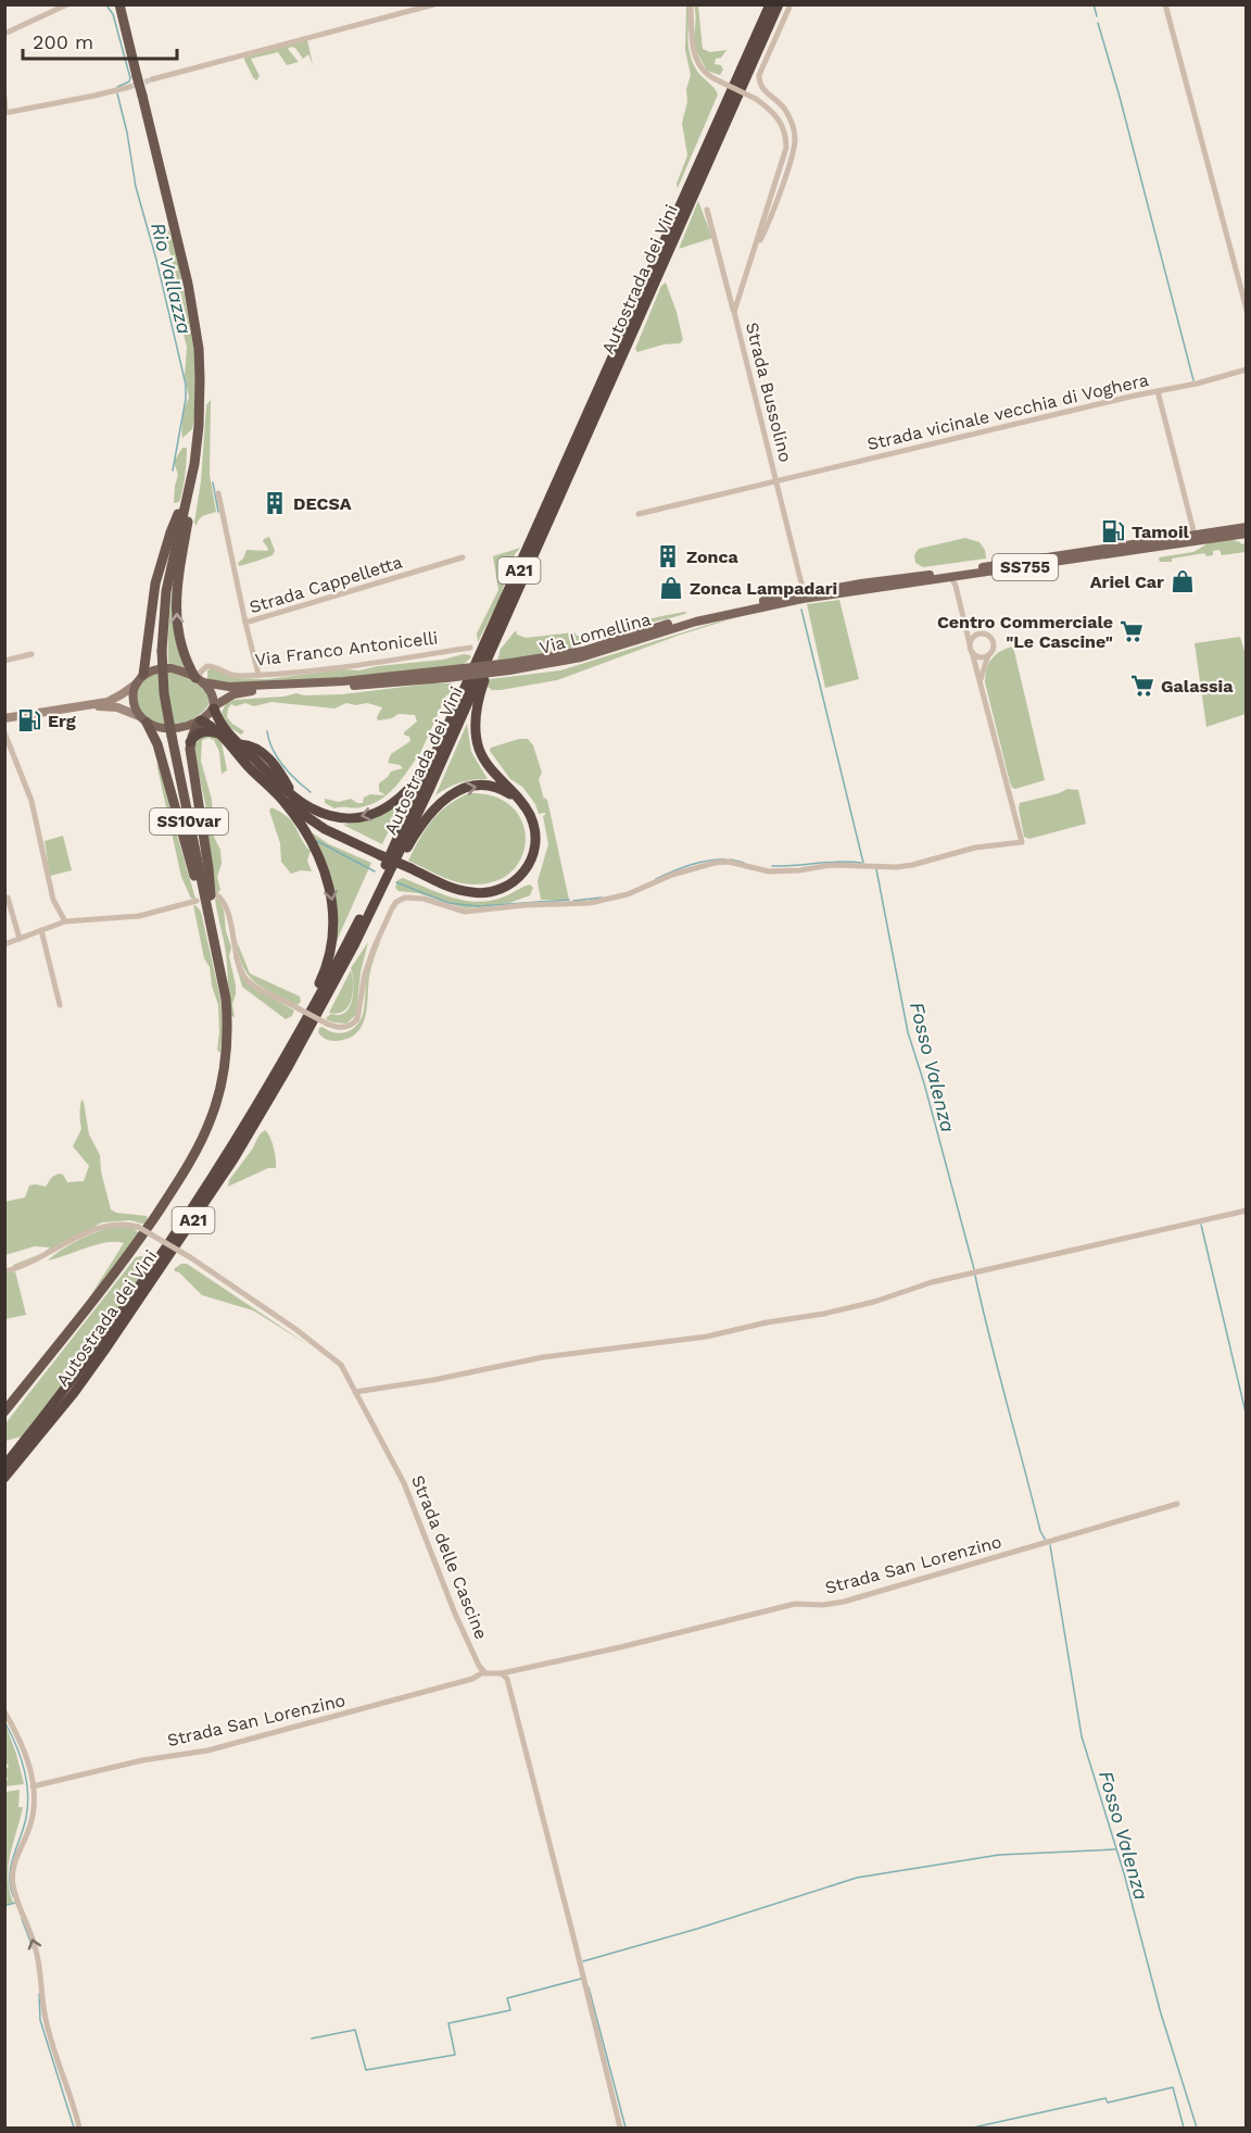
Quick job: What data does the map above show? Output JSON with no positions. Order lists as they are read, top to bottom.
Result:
{
  "streets": {
    "highway": ["Autostrada dei Vini", "A21", "SS10var"],
    "main road": ["SS755", "Via Lomellina"],
    "street": [
      "Strada Bussolino",
      "Strada vicinale vecchia di Voghera",
      "Strada Cappelletta",
      "Via Franco Antonicelli",
      "Strada delle Cascine",
      "Strada San Lorenzino"
    ]
  },
  "crossings": [
    ["Strada Bussolino", "Strada vicinale vecchia di Voghera"],
    ["Strada Bussolino", "SS755"],
    ["Strada Bussolino", "Via Lomellina"],
    ["SS755", "Via Lomellina"],
    ["Strada Cappelletta", "Via Franco Antonicelli"],
    ["Strada delle Cascine", "Strada San Lorenzino"]
  ],
  "water": ["Rio Vallazza", "Fosso Valenza"],
  "places": {
    "building": ["DECSA", "Zonca"],
    "fuel station": ["Tamoil", "Erg"],
    "shop": ["Ariel Car", "Zonca Lampadari"],
    "supermarket": ["Centro Commerciale \"Le Cascine\"", "Galassia"]
  },
  "scale_bar": "200 m"
}
